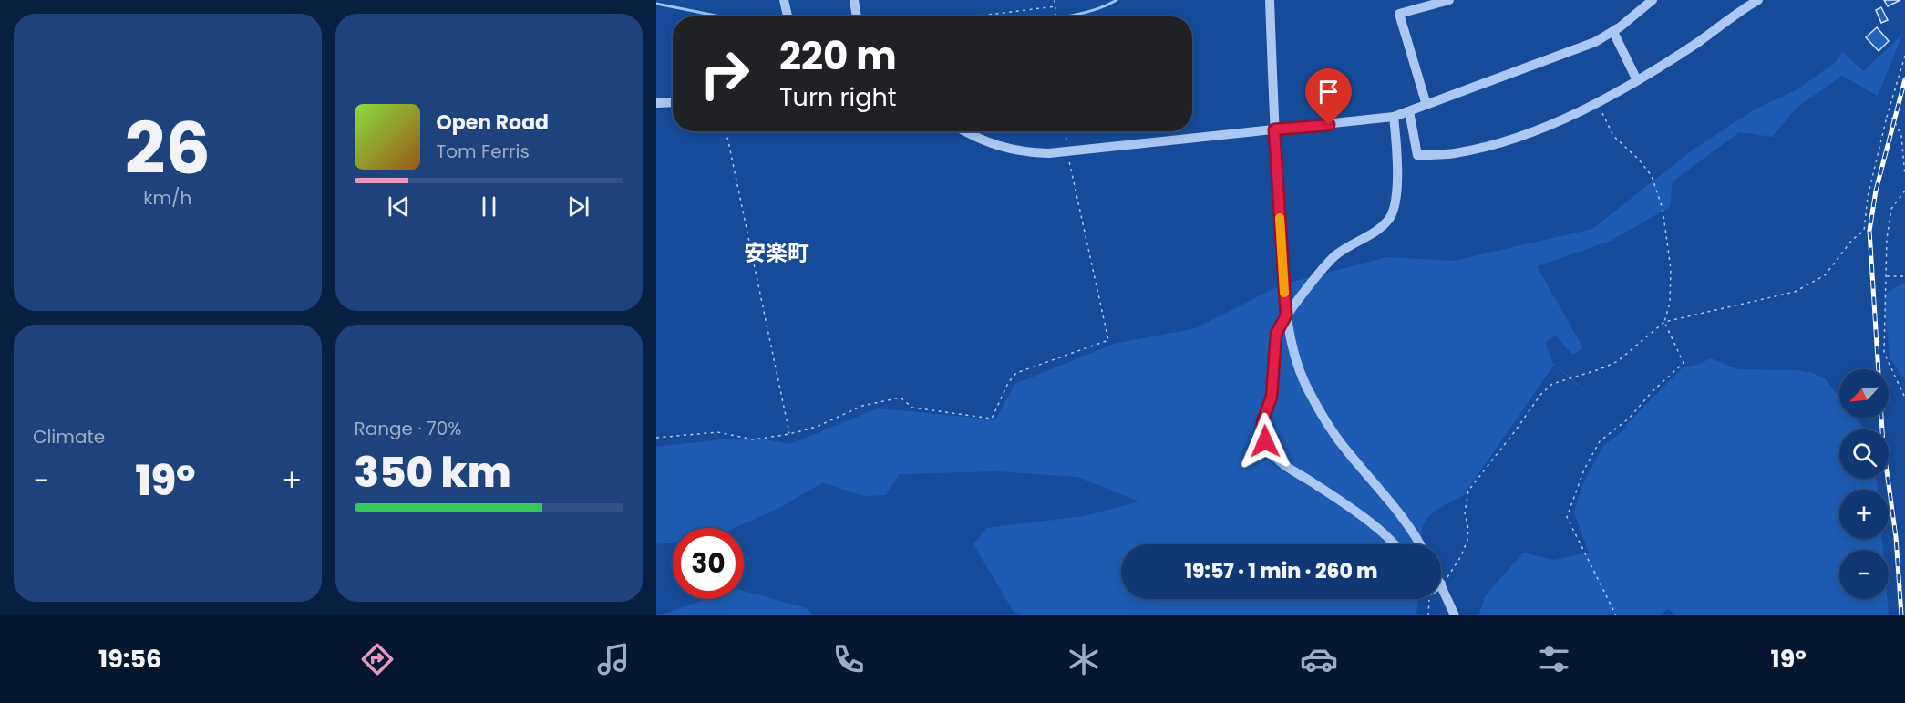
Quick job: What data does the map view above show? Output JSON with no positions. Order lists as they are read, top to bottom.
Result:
{
  "districts": ["安楽町"],
  "north": "bottom left",
  "page": {
    "tile": [
      ["26", "km/h"],
      "Climate",
      ["Range · 70%", "350 km"]
    ],
    "turn": ["220 m", "Turn right"],
    "song": ["Open Road", "Tom Ferris"],
    "map_buttons": ["+", "−"],
    "heat": ["−", "19°", "+"],
    "limit": "30",
    "trip": "19:57 · 1 min · 260 m",
    "tabs": ["19:56", "19°"]
  }
}
